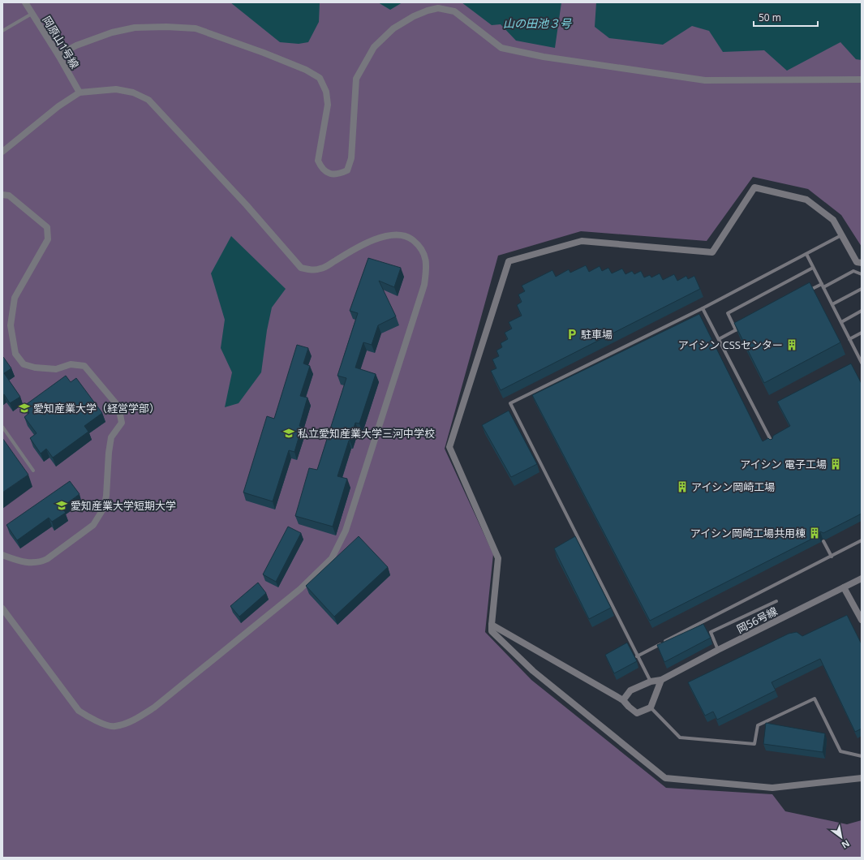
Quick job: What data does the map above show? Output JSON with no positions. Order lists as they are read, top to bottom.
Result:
{
  "streets": {
    "street": ["岡原山1号線", "岡56号線"]
  },
  "water": ["山の田池３号"],
  "places": {
    "parking": ["駐車場"],
    "building": [
      "アイシン CSSセンター",
      "アイシン 電子工場",
      "アイシン岡崎工場",
      "アイシン岡崎工場共用棟"
    ],
    "school or university": ["愛知産業大学（経営学部）", "私立愛知産業大学三河中学校", "愛知産業大学短期大学"]
  },
  "scale_bar": "50 m",
  "north": "bottom right"
}
